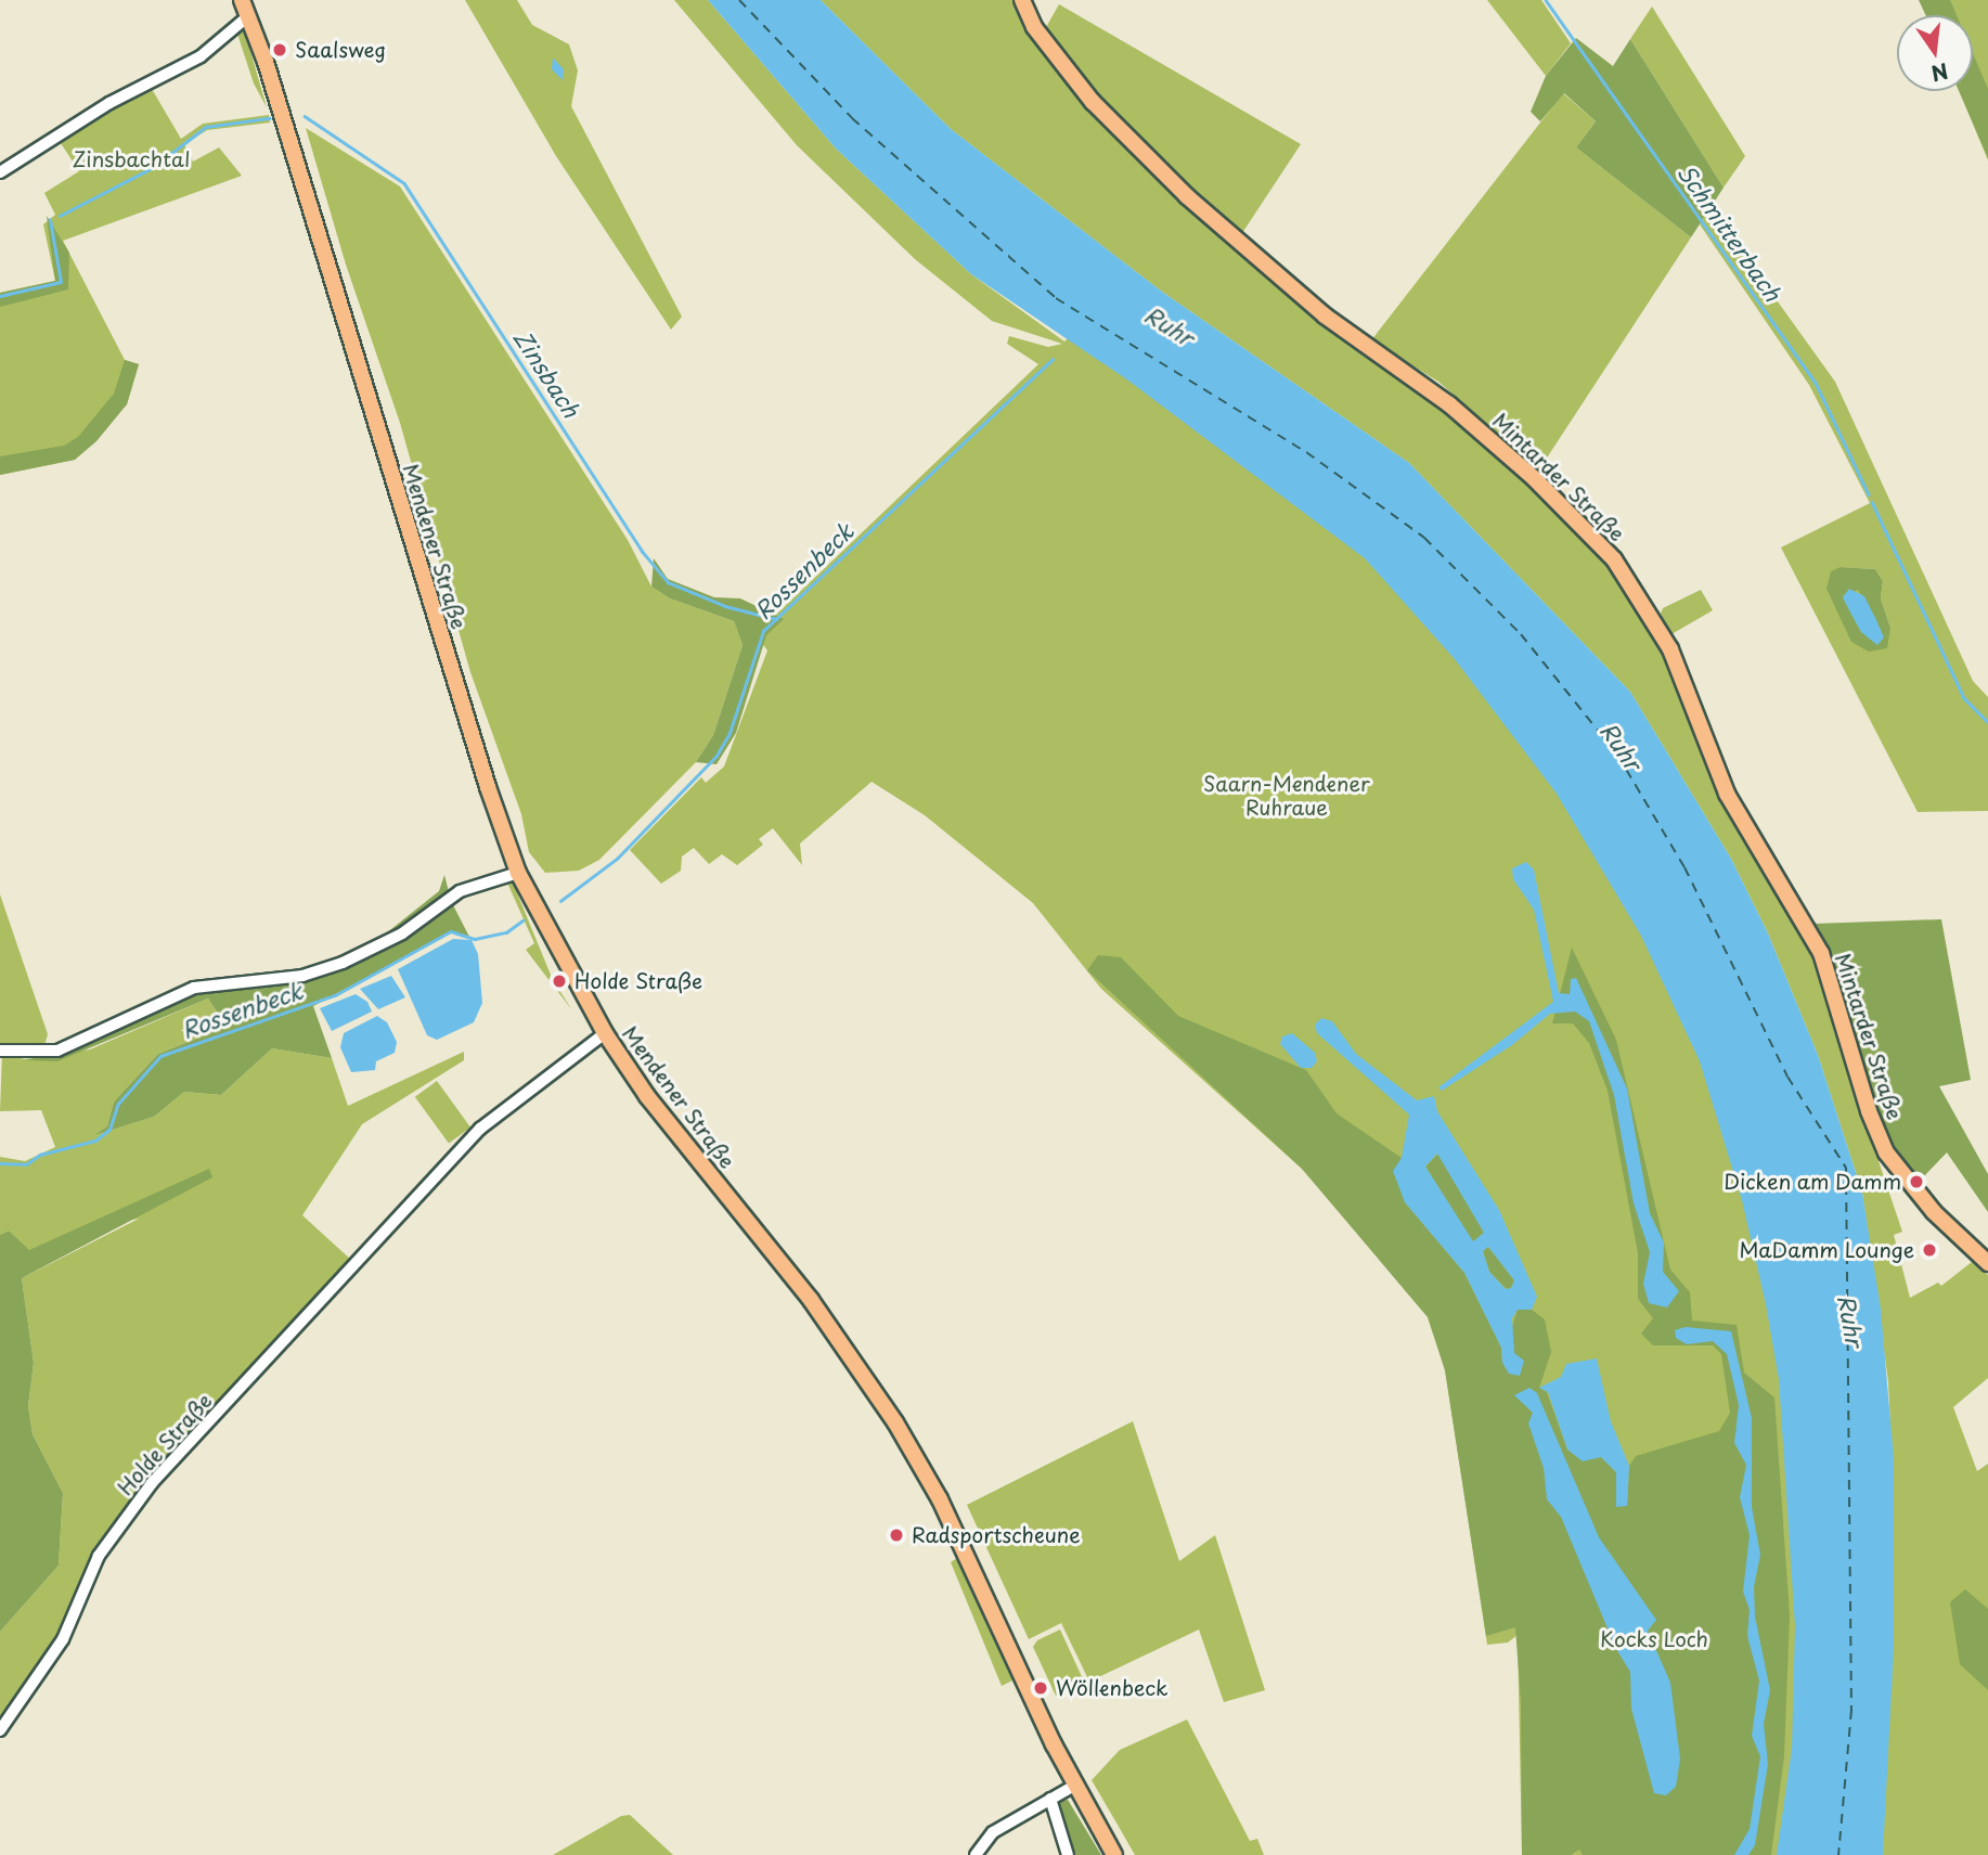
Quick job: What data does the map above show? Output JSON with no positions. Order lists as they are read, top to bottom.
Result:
{
  "streets": {
    "main road": ["Mintarder Straße", "Mendener Straße"],
    "street": ["Holde Straße"]
  },
  "crossings": [
    ["Mendener Straße", "Holde Straße"]
  ],
  "water": [
    "Schmitterbach",
    "Ruhr",
    "Zinsbach",
    "Rossenbeck"
  ],
  "parks": ["Zinsbachtal", "Saarn-Mendener Ruhraue", "Kocks Loch"],
  "places": [
    "Saalsweg",
    "Holde Straße",
    "Dicken am Damm",
    "MaDamm Lounge",
    "Radsportscheune",
    "Wöllenbeck"
  ],
  "north": "bottom"
}
